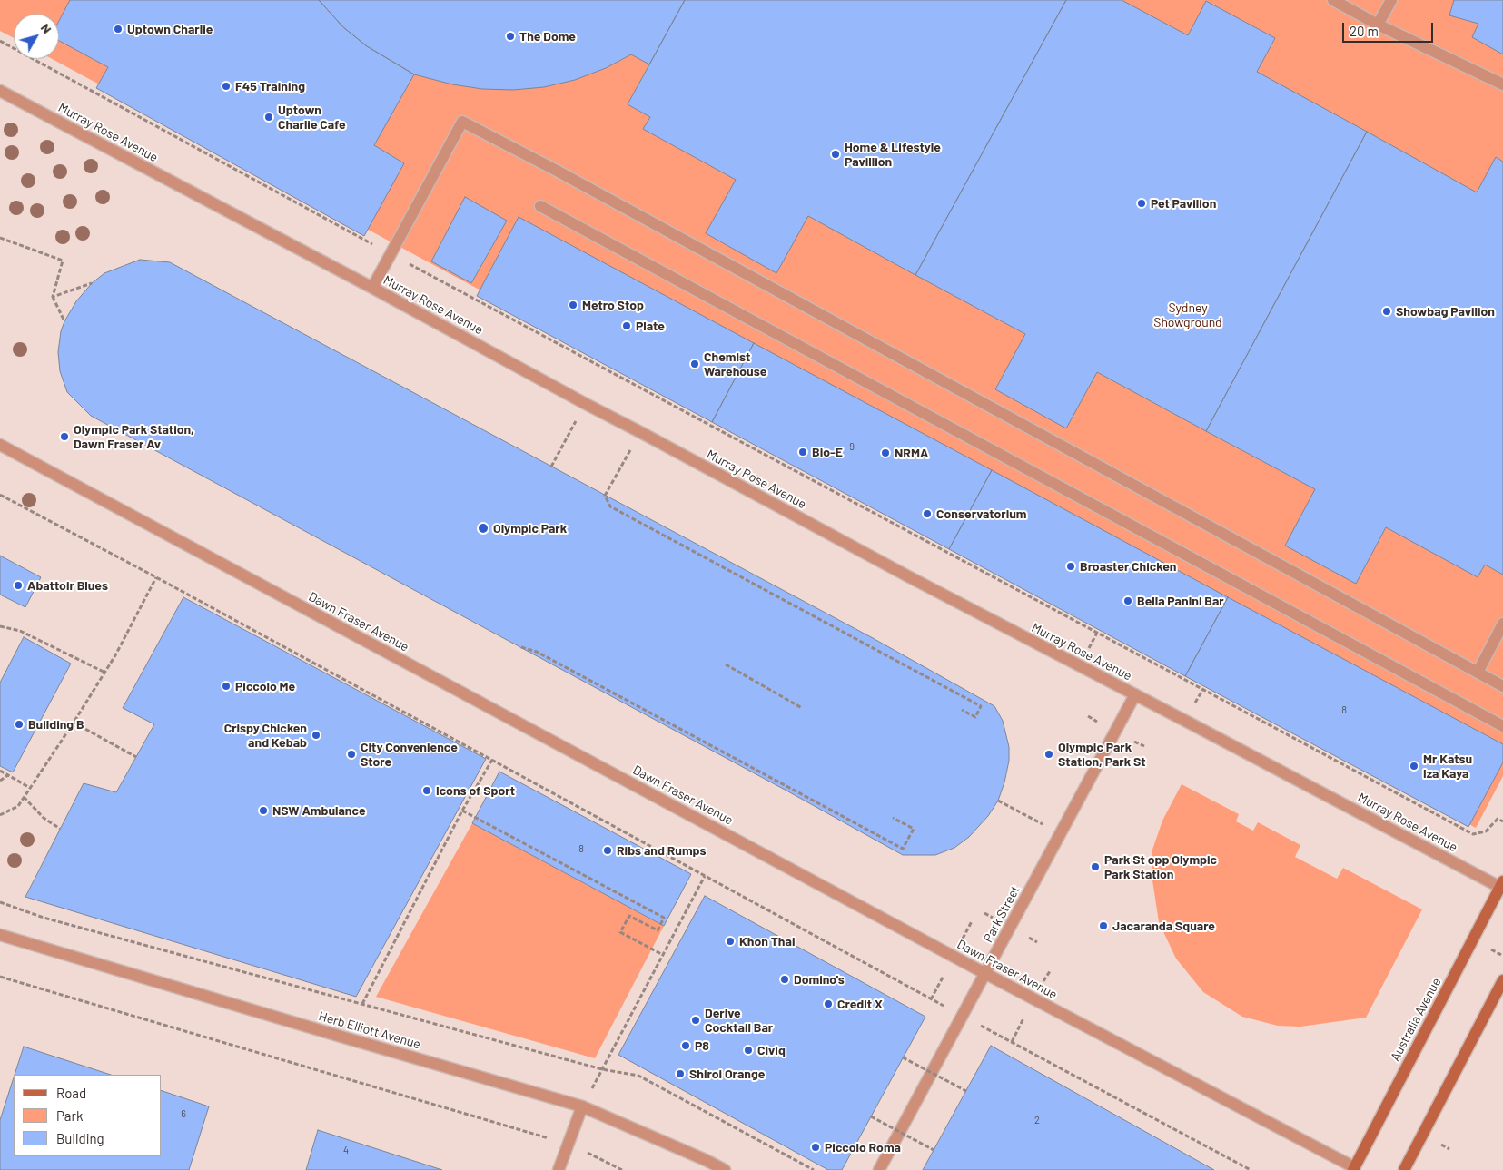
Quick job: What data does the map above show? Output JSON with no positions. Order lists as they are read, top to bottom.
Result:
{
  "streets": {
    "main road": ["Australia Avenue"],
    "street": [
      "Murray Rose Avenue",
      "Dawn Fraser Avenue",
      "Park Street",
      "Herb Elliott Avenue"
    ]
  },
  "crossings": [
    ["Murray Rose Avenue", "Park Street"],
    ["Murray Rose Avenue", "Australia Avenue"],
    ["Dawn Fraser Avenue", "Park Street"],
    ["Dawn Fraser Avenue", "Australia Avenue"]
  ],
  "parks": ["Sydney Showground"],
  "places": [
    "Uptown Charlie",
    "The Dome",
    "F45 Training",
    "Uptown Charlie Cafe",
    "Home & Lifestyle Pavillion",
    "Pet Pavilion",
    "Metro Stop",
    "Showbag Pavilion",
    "Plate",
    "Chemist Warehouse",
    "Olympic Park Station, Dawn Fraser Av",
    "Bio-E",
    "NRMA",
    "Conservatorium",
    "Olympic Park",
    "Broaster Chicken",
    "Abattoir Blues",
    "Bella Panini Bar",
    "Piccolo Me",
    "Building B",
    "Crispy Chicken and Kebab",
    "City Convenience Store",
    "Olympic Park Station, Park St",
    "Mr Katsu Iza Kaya",
    "Icons of Sport",
    "NSW Ambulance",
    "Ribs and Rumps",
    "Park St opp Olympic Park Station",
    "Jacaranda Square",
    "Khon Thai",
    "Domino's",
    "Credit X",
    "Derive Cocktail Bar",
    "P8",
    "Civiq",
    "Shiroi Orange",
    "Piccolo Roma"
  ],
  "house_numbers": [
    "9",
    "8",
    "8",
    "6",
    "2",
    "4"
  ],
  "legend": ["Road", "Park", "Building"],
  "scale_bar": "20 m",
  "north": "top right"
}
